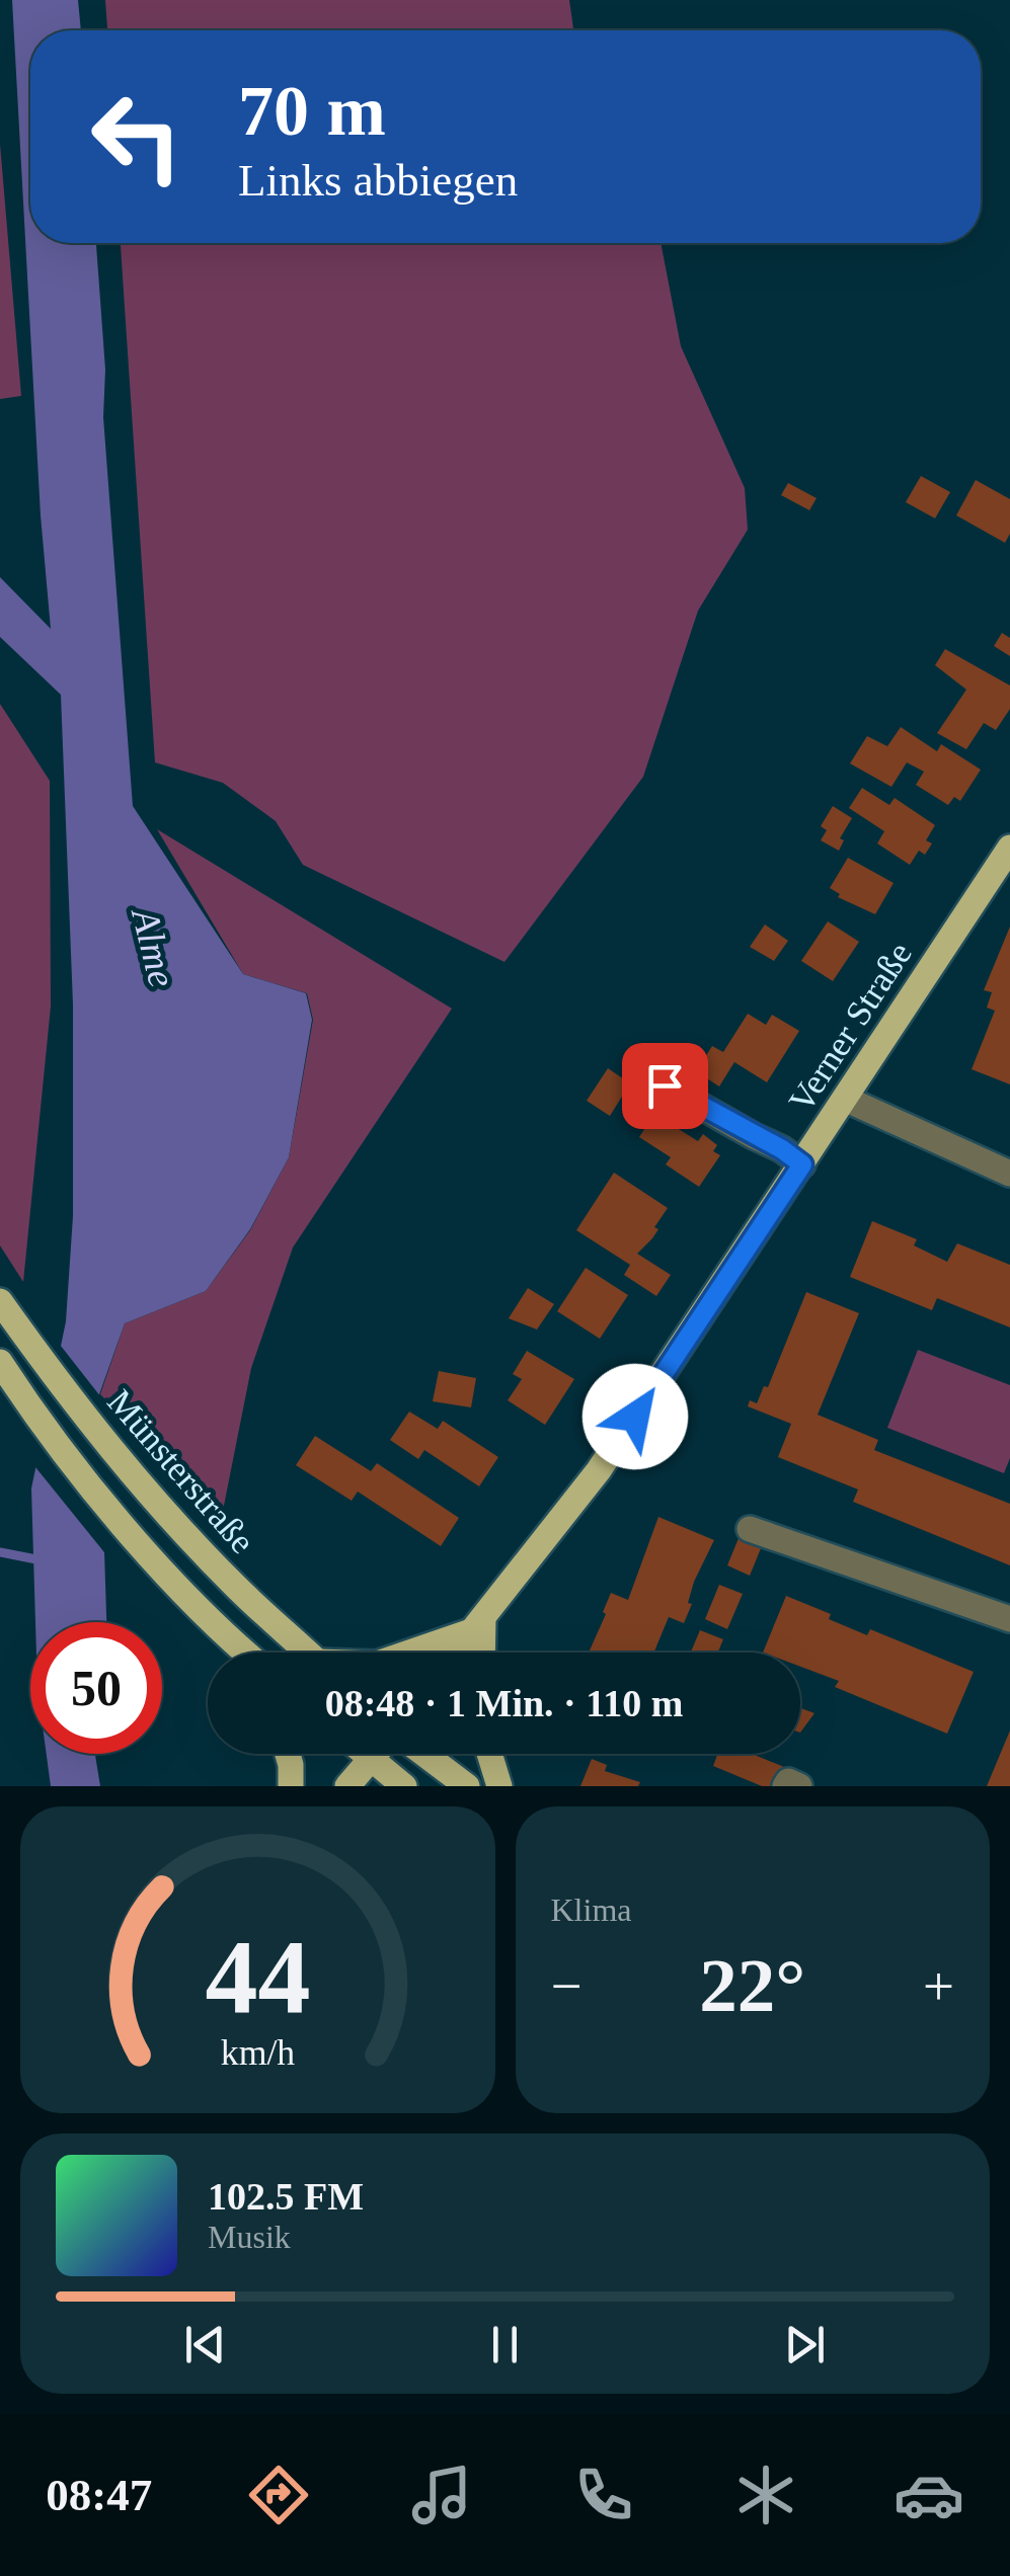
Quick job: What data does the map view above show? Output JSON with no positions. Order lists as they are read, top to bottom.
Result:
{
  "streets": {
    "main road": ["Verner Straße", "Münsterstraße"]
  },
  "water": ["Alme"],
  "page": {
    "turn": ["70 m", "Links abbiegen"],
    "limit": "50",
    "trip": "08:48 · 1 Min. · 110 m",
    "tile": "Klima",
    "heat": ["−", "22°", "+"],
    "song": ["102.5 FM", "Musik"],
    "tabs": "08:47",
    "gauge": ["44", "km/h"]
  }
}
